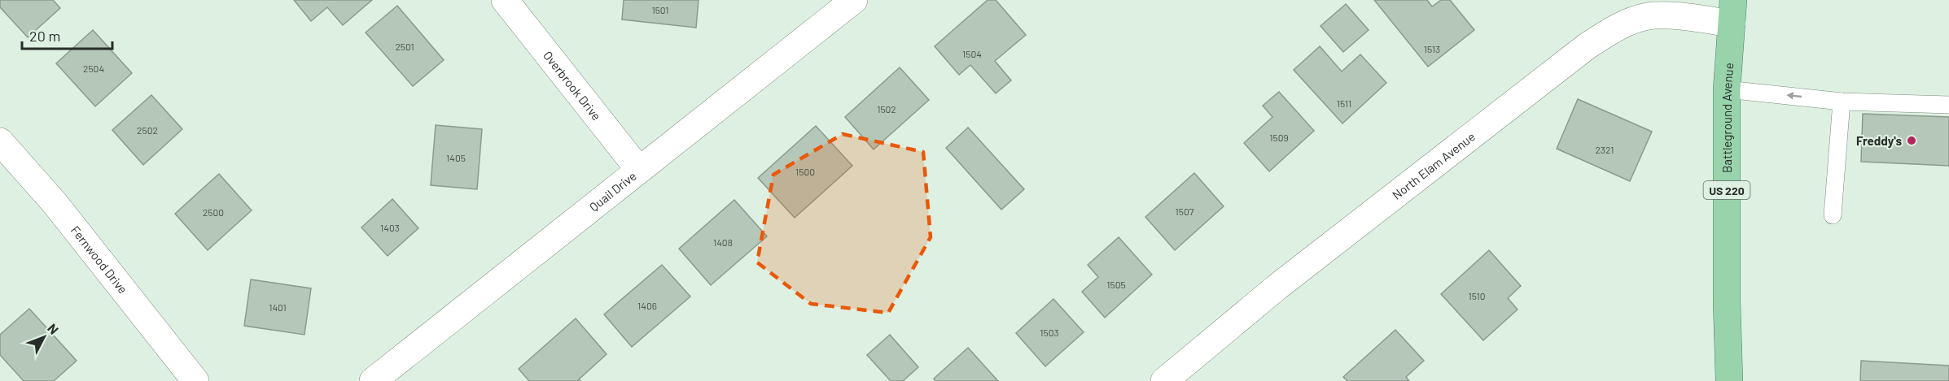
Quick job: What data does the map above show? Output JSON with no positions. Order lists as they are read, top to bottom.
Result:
{
  "streets": {
    "main road": ["Battleground Avenue", "US 220"],
    "street": [
      "Overbrook Drive",
      "North Elam Avenue",
      "Quail Drive",
      "Fernwood Drive"
    ]
  },
  "crossings": [
    ["Overbrook Drive", "Quail Drive"],
    ["Battleground Avenue", "North Elam Avenue"]
  ],
  "places": ["Freddy's"],
  "house_numbers": [
    "1501",
    "2501",
    "1513",
    "1504",
    "2504",
    "1511",
    "1502",
    "2502",
    "1509",
    "2321",
    "1405",
    "1500",
    "1507",
    "2500",
    "1403",
    "1408",
    "1505",
    "1510",
    "1406",
    "1401",
    "1503"
  ],
  "scale_bar": "20 m",
  "north": "top right"
}
